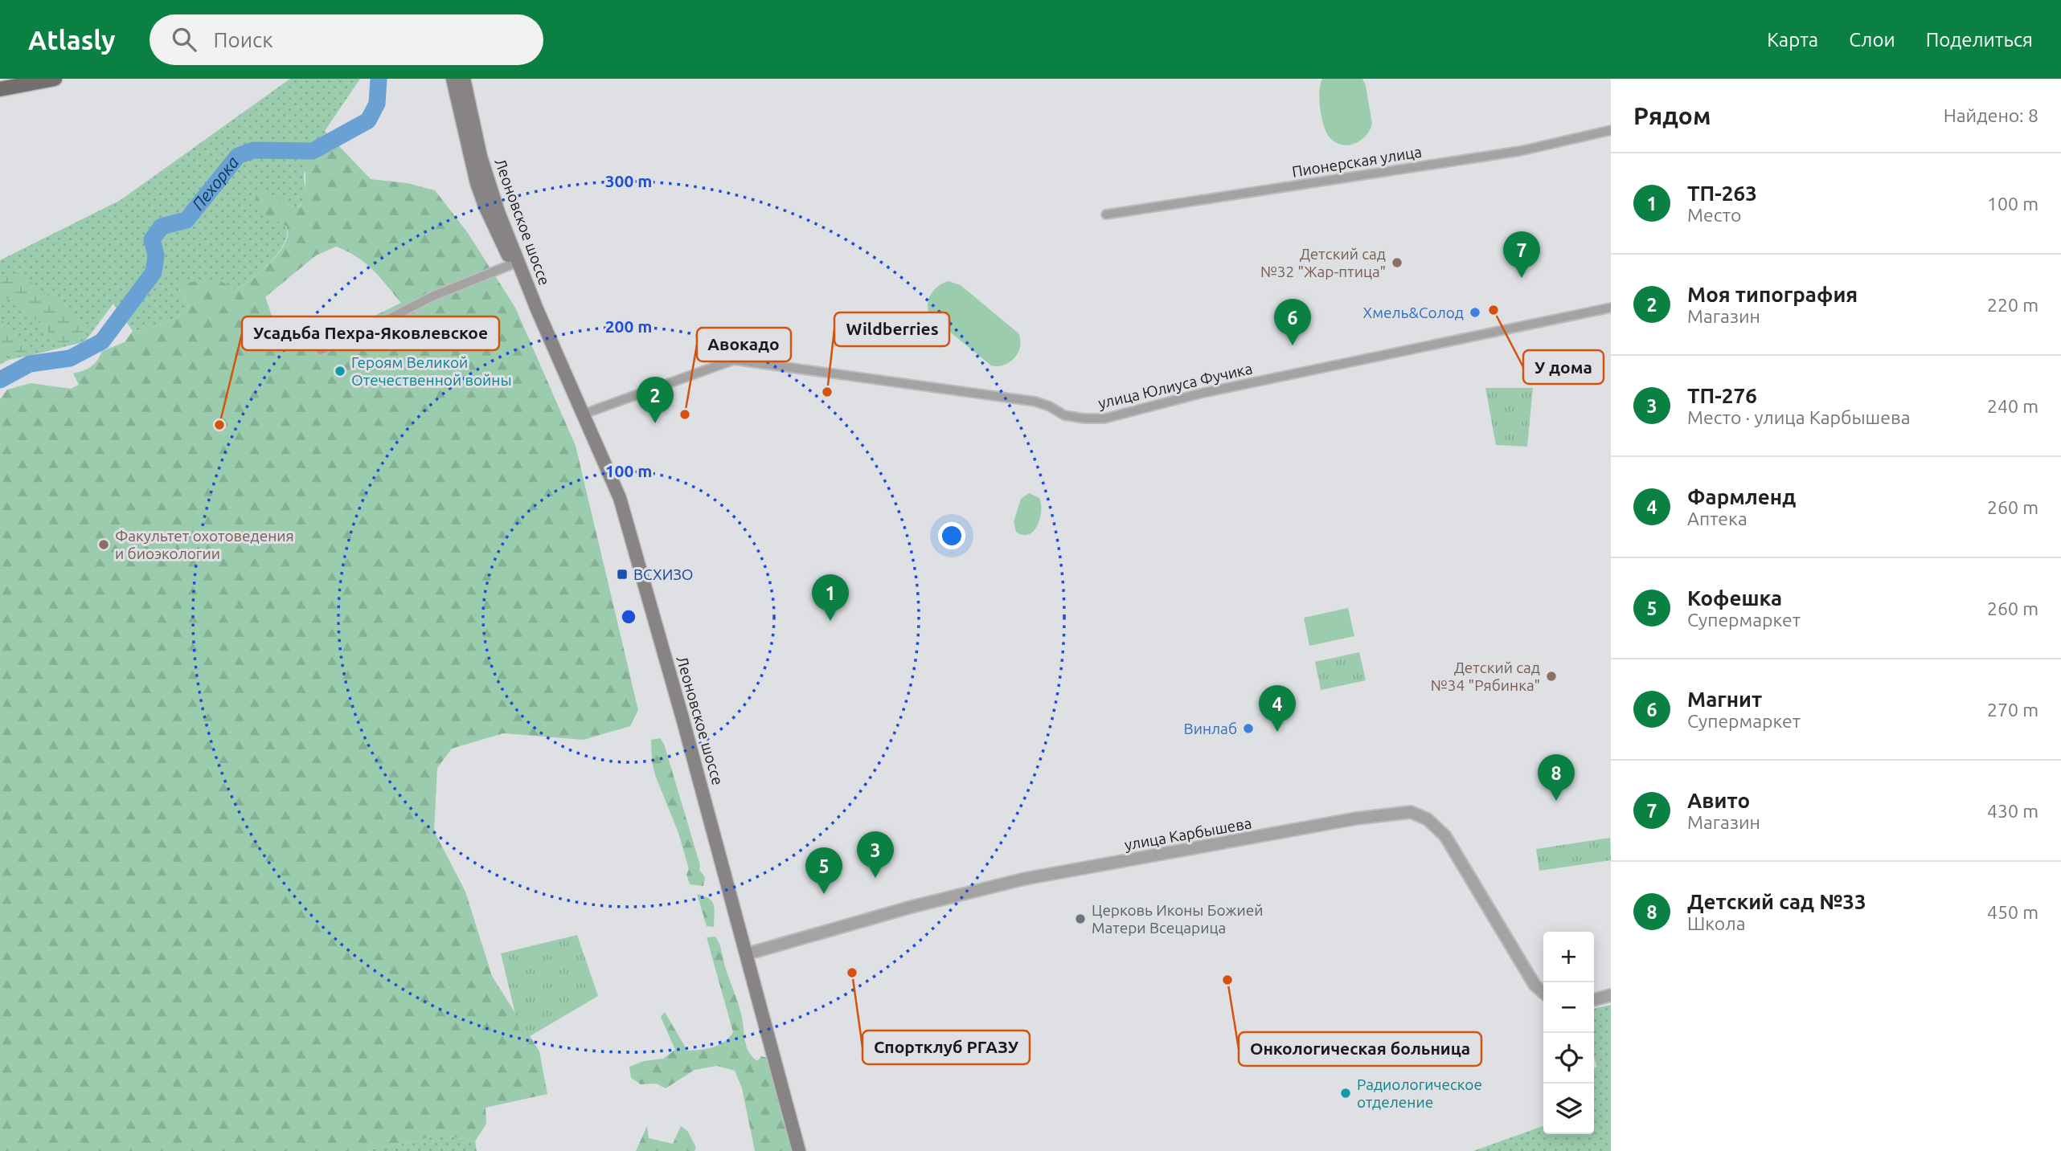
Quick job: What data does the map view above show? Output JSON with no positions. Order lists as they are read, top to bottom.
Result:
{
  "streets": {
    "main road": ["Леоновское шоссе"],
    "street": ["Пионерская улица", "улица Юлиуса Фучика", "улица Карбышева"]
  },
  "crossings": [
    ["Леоновское шоссе", "улица Юлиуса Фучика"],
    ["Леоновское шоссе", "улица Карбышева"]
  ],
  "water": ["Пехорка"],
  "places": {
    "other": [
      "Детский сад №32 \"Жар-птица\"",
      "У дома",
      "Хмель&Солод",
      "Героям Великой Отечественной войны",
      "Wildberries",
      "Авокадо",
      "Усадьба Пехра-Яковлевское",
      "Факультет охотоведения и биоэкологии",
      "Детский сад №34 \"Рябинка\"",
      "Винлаб",
      "Церковь Иконы Божией Матери Всецарица",
      "Спортклуб РГАЗУ",
      "Онкологическая больница",
      "Радиологическое отделение"
    ],
    "transit": ["ВСХИЗО"]
  },
  "page": {
    "header": "Atlasly",
    "search": "Поиск",
    "nav": ["Карта", "Слои", "Поделиться"],
    "heading": ["Рядом", "Найдено: 8"],
    "list": [
      {
        "mark": "1",
        "name": "ТП-263",
        "note": "Место",
        "value": "100 m"
      },
      {
        "mark": "2",
        "name": "Моя типография",
        "note": "Магазин",
        "value": "220 m"
      },
      {
        "mark": "3",
        "name": "ТП-276",
        "note": "Место · улица Карбышева",
        "value": "240 m"
      },
      {
        "mark": "4",
        "name": "Фармленд",
        "note": "Аптека",
        "value": "260 m"
      },
      {
        "mark": "5",
        "name": "Кофешка",
        "note": "Супермаркет",
        "value": "260 m"
      },
      {
        "mark": "6",
        "name": "Магнит",
        "note": "Супермаркет",
        "value": "270 m"
      },
      {
        "mark": "7",
        "name": "Авито",
        "note": "Магазин",
        "value": "430 m"
      },
      {
        "mark": "8",
        "name": "Детский сад №33",
        "note": "Школа",
        "value": "450 m"
      }
    ],
    "pins": [
      "7",
      "6",
      "2",
      "1",
      "4",
      "8",
      "3",
      "5"
    ],
    "map_buttons": ["+", "−"]
  },
  "rings": ["300 m", "200 m", "100 m"]
}
